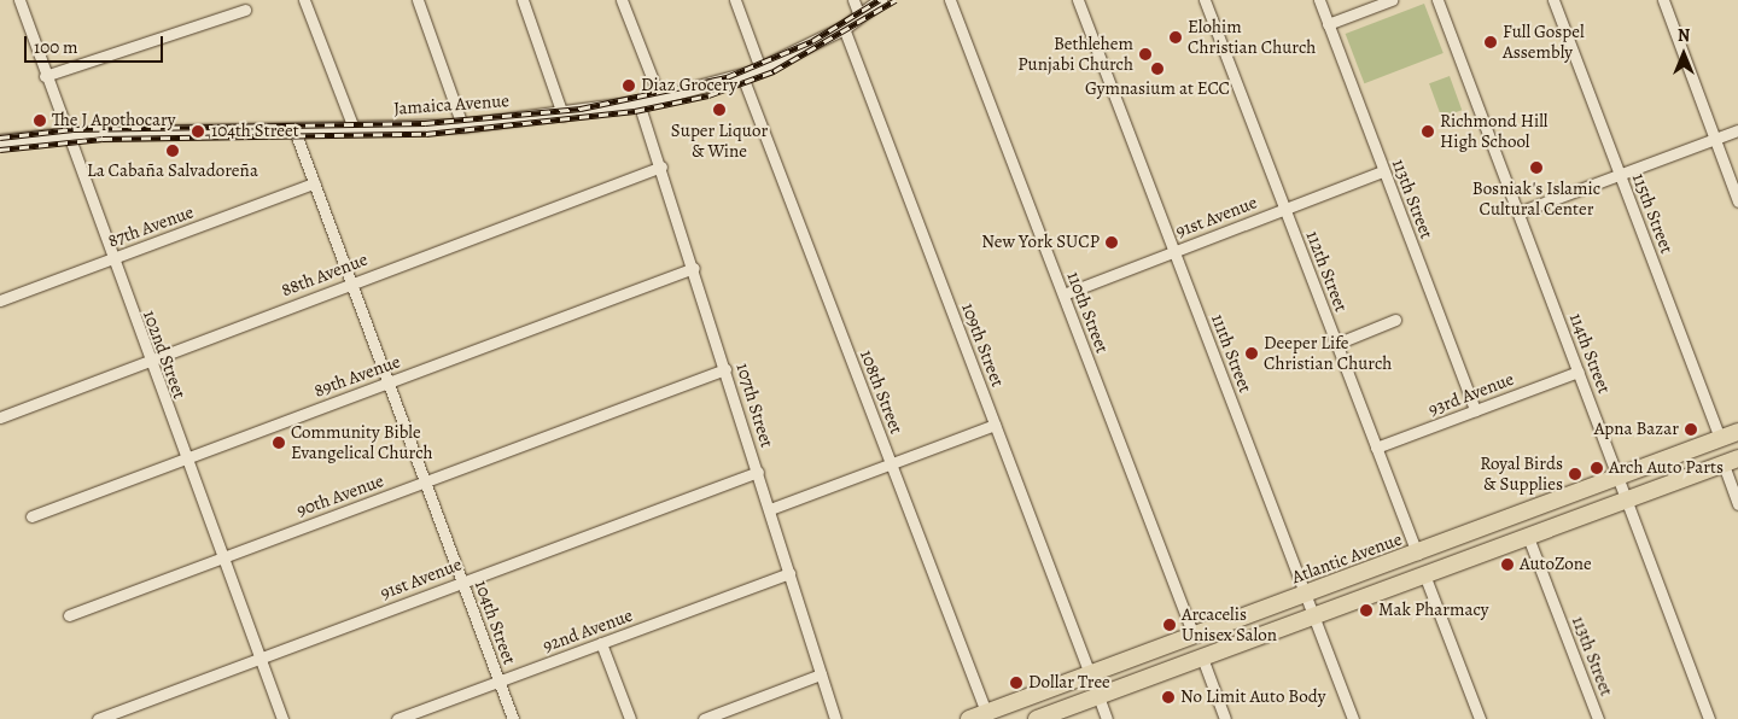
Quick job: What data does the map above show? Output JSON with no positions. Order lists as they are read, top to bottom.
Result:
{
  "streets": {
    "main road": ["Jamaica Avenue", "Atlantic Avenue"],
    "street": [
      "113th Street",
      "115th Street",
      "91st Avenue",
      "87th Avenue",
      "112th Street",
      "88th Avenue",
      "110th Street",
      "109th Street",
      "111th Street",
      "114th Street",
      "102nd Street",
      "89th Avenue",
      "108th Street",
      "93rd Avenue",
      "107th Street",
      "90th Avenue",
      "104th Street",
      "92nd Avenue"
    ]
  },
  "crossings": [
    ["Jamaica Avenue", "109th Street"],
    ["Jamaica Avenue", "102nd Street"],
    ["Jamaica Avenue", "108th Street"],
    ["Jamaica Avenue", "107th Street"],
    ["Jamaica Avenue", "104th Street"],
    ["113th Street", "91st Avenue"],
    ["113th Street", "93rd Avenue"],
    ["115th Street", "Atlantic Avenue"],
    ["91st Avenue", "112th Street"],
    ["91st Avenue", "110th Street"],
    ["91st Avenue", "111th Street"],
    ["91st Avenue", "102nd Street"],
    ["91st Avenue", "107th Street"],
    ["91st Avenue", "104th Street"],
    ["87th Avenue", "102nd Street"],
    ["87th Avenue", "104th Street"],
    ["112th Street", "93rd Avenue"],
    ["112th Street", "Atlantic Avenue"],
    ["88th Avenue", "102nd Street"],
    ["88th Avenue", "107th Street"],
    ["88th Avenue", "104th Street"],
    ["110th Street", "Atlantic Avenue"],
    ["109th Street", "Atlantic Avenue"],
    ["111th Street", "Atlantic Avenue"],
    ["114th Street", "93rd Avenue"],
    ["114th Street", "Atlantic Avenue"],
    ["102nd Street", "89th Avenue"],
    ["102nd Street", "90th Avenue"],
    ["89th Avenue", "107th Street"],
    ["89th Avenue", "104th Street"],
    ["108th Street", "Atlantic Avenue"],
    ["107th Street", "90th Avenue"],
    ["107th Street", "92nd Avenue"],
    ["90th Avenue", "104th Street"],
    ["104th Street", "92nd Avenue"]
  ],
  "places": [
    "Elohim Christian Church",
    "Full Gospel Assembly",
    "Bethlehem Punjabi Church",
    "Gymnasium at ECC",
    "Diaz Grocery",
    "Super Liquor & Wine",
    "The J Apothocary",
    "104th Street",
    "Richmond Hill High School",
    "La Cabaña Salvadoreña",
    "Bosniak's Islamic Cultural Center",
    "New York SUCP",
    "Deeper Life Christian Church",
    "Apna Bazar",
    "Community Bible Evangelical Church",
    "Arch Auto Parts",
    "Royal Birds & Supplies",
    "AutoZone",
    "Mak Pharmacy",
    "Arcacelis Unisex Salon",
    "Dollar Tree",
    "No Limit Auto Body"
  ],
  "scale_bar": "100 m",
  "north": "top"
}
